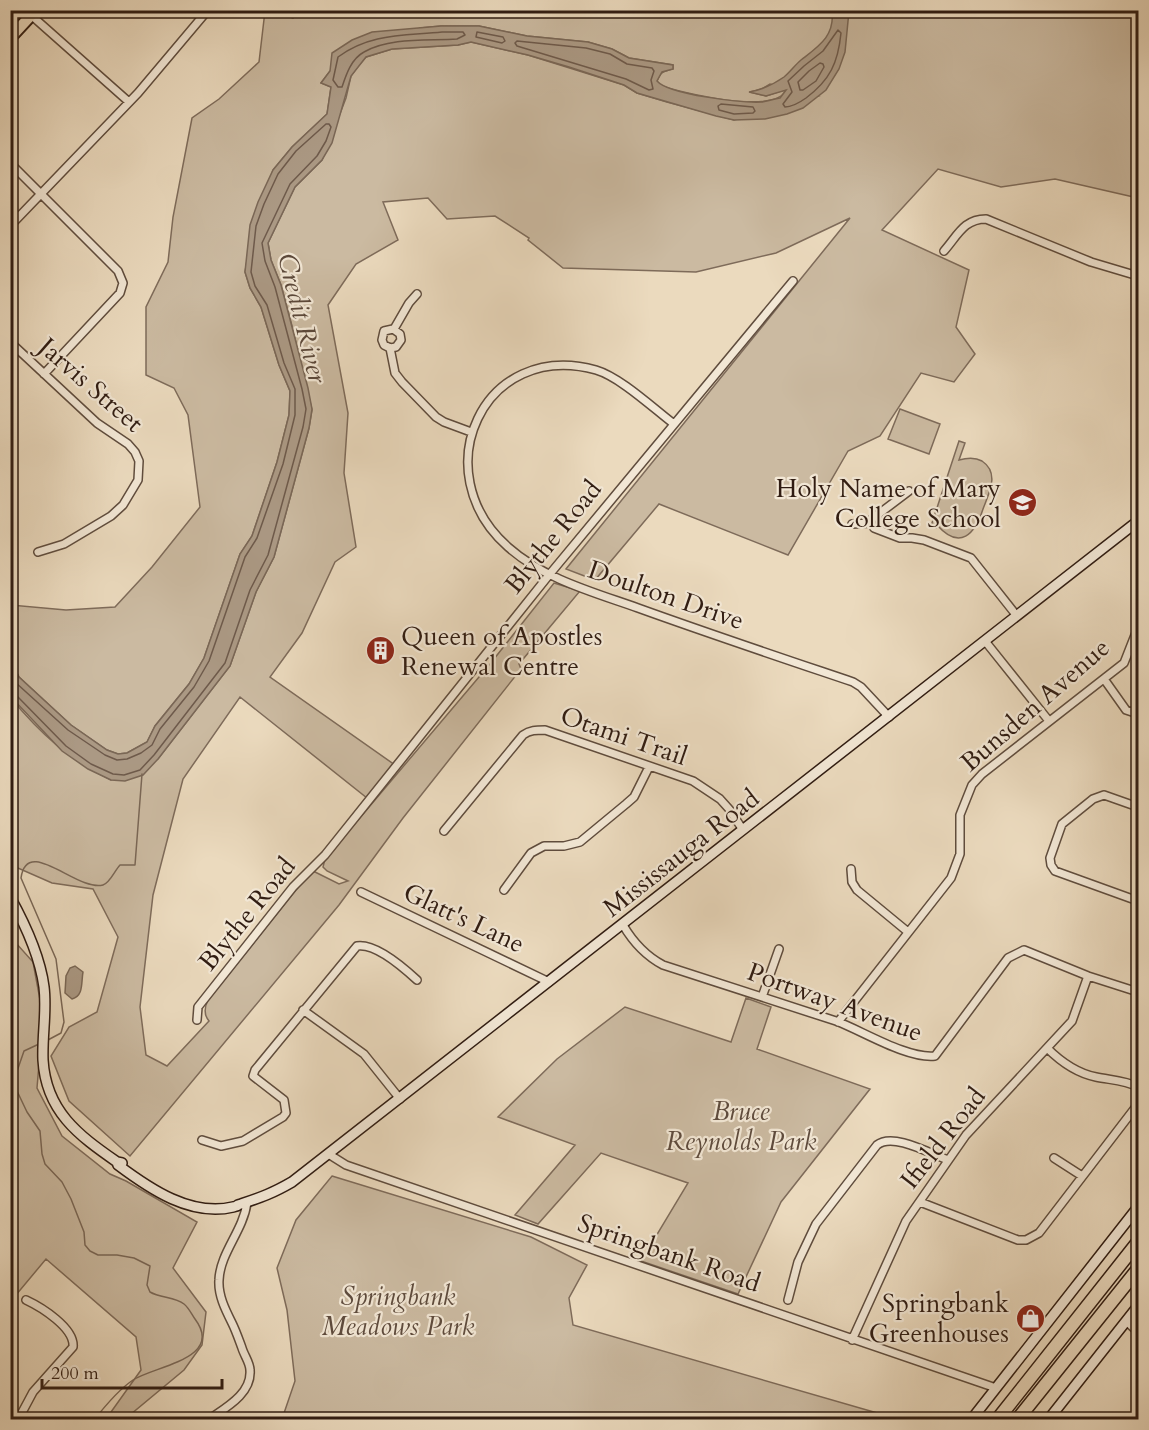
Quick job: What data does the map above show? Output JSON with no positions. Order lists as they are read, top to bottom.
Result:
{
  "streets": {
    "main road": ["Mississauga Road"],
    "street": [
      "Jarvis Street",
      "Blythe Road",
      "Doulton Drive",
      "Bunsden Avenue",
      "Otami Trail",
      "Glatt's Lane",
      "Portway Avenue",
      "Ifield Road",
      "Springbank Road"
    ]
  },
  "crossings": [
    ["Blythe Road", "Doulton Drive"],
    ["Doulton Drive", "Mississauga Road"],
    ["Bunsden Avenue", "Portway Avenue"],
    ["Otami Trail", "Mississauga Road"],
    ["Mississauga Road", "Glatt's Lane"],
    ["Mississauga Road", "Portway Avenue"],
    ["Mississauga Road", "Springbank Road"],
    ["Portway Avenue", "Ifield Road"],
    ["Ifield Road", "Springbank Road"]
  ],
  "water": ["Credit River"],
  "parks": ["Bruce Reynolds Park", "Springbank Meadows Park"],
  "places": {
    "school or university": ["Holy Name of Mary College School"],
    "building": ["Queen of Apostles Renewal Centre"],
    "shop": ["Springbank Greenhouses"]
  },
  "scale_bar": "200 m"
}
